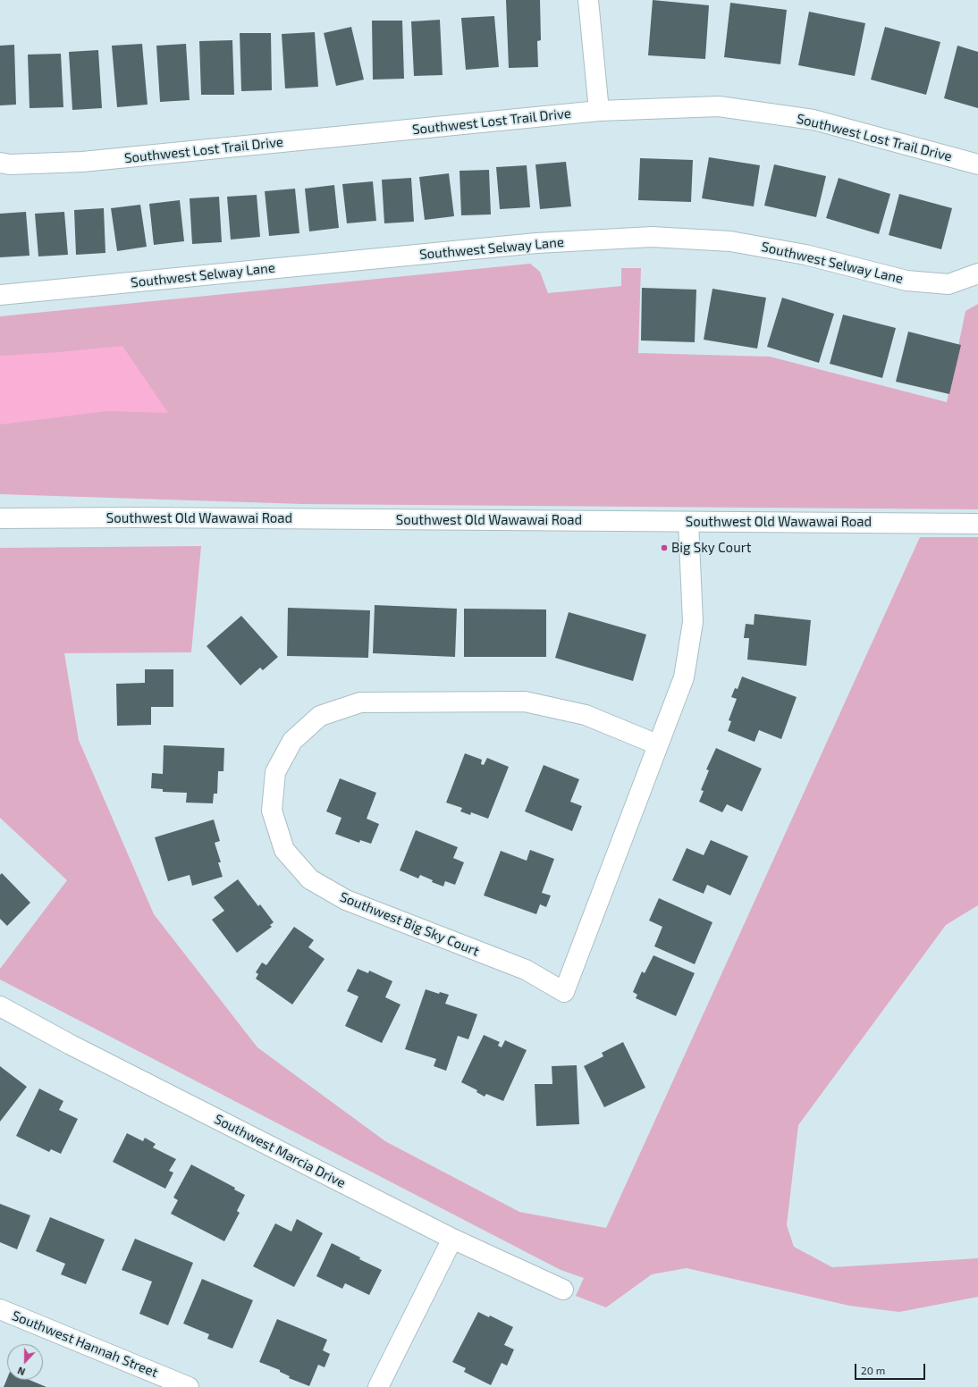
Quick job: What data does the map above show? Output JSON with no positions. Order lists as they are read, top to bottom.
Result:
{
  "streets": {
    "street": [
      "Southwest Lost Trail Drive",
      "Southwest Selway Lane",
      "Southwest Old Wawawai Road",
      "Southwest Big Sky Court",
      "Southwest Marcia Drive",
      "Southwest Hannah Street"
    ]
  },
  "crossings": [
    ["Southwest Old Wawawai Road", "Southwest Big Sky Court"]
  ],
  "places": ["Big Sky Court"],
  "scale_bar": "20 m",
  "north": "bottom"
}
